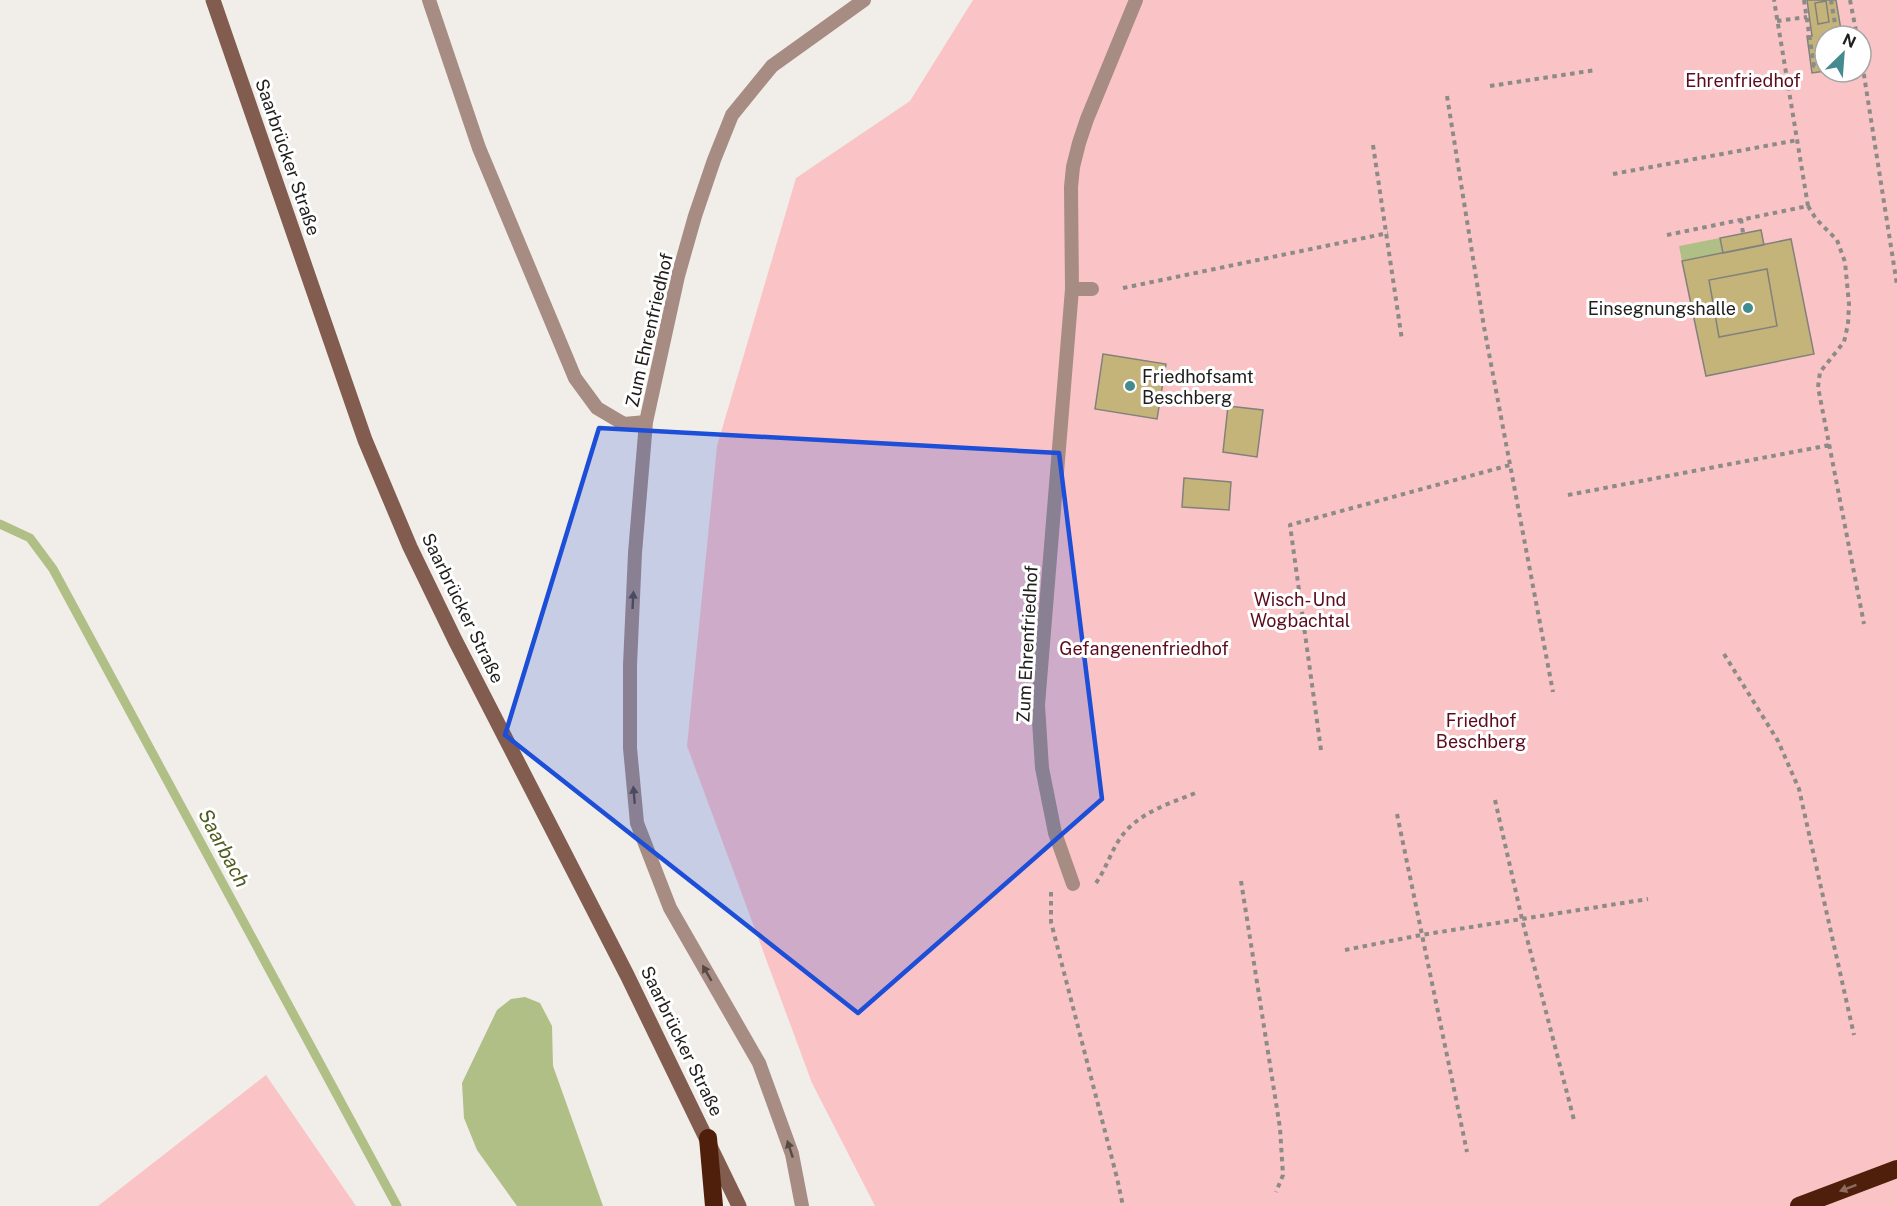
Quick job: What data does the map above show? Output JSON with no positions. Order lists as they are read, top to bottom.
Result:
{
  "streets": {
    "main road": ["Saarbrücker Straße"],
    "lane": ["Zum Ehrenfriedhof"]
  },
  "water": ["Saarbach"],
  "parks": [
    "Ehrenfriedhof",
    "Wisch- Und Wogbachtal",
    "Gefangenenfriedhof",
    "Friedhof Beschberg"
  ],
  "places": ["Einsegnungshalle", "Friedhofsamt Beschberg"],
  "north": "top right"
}
